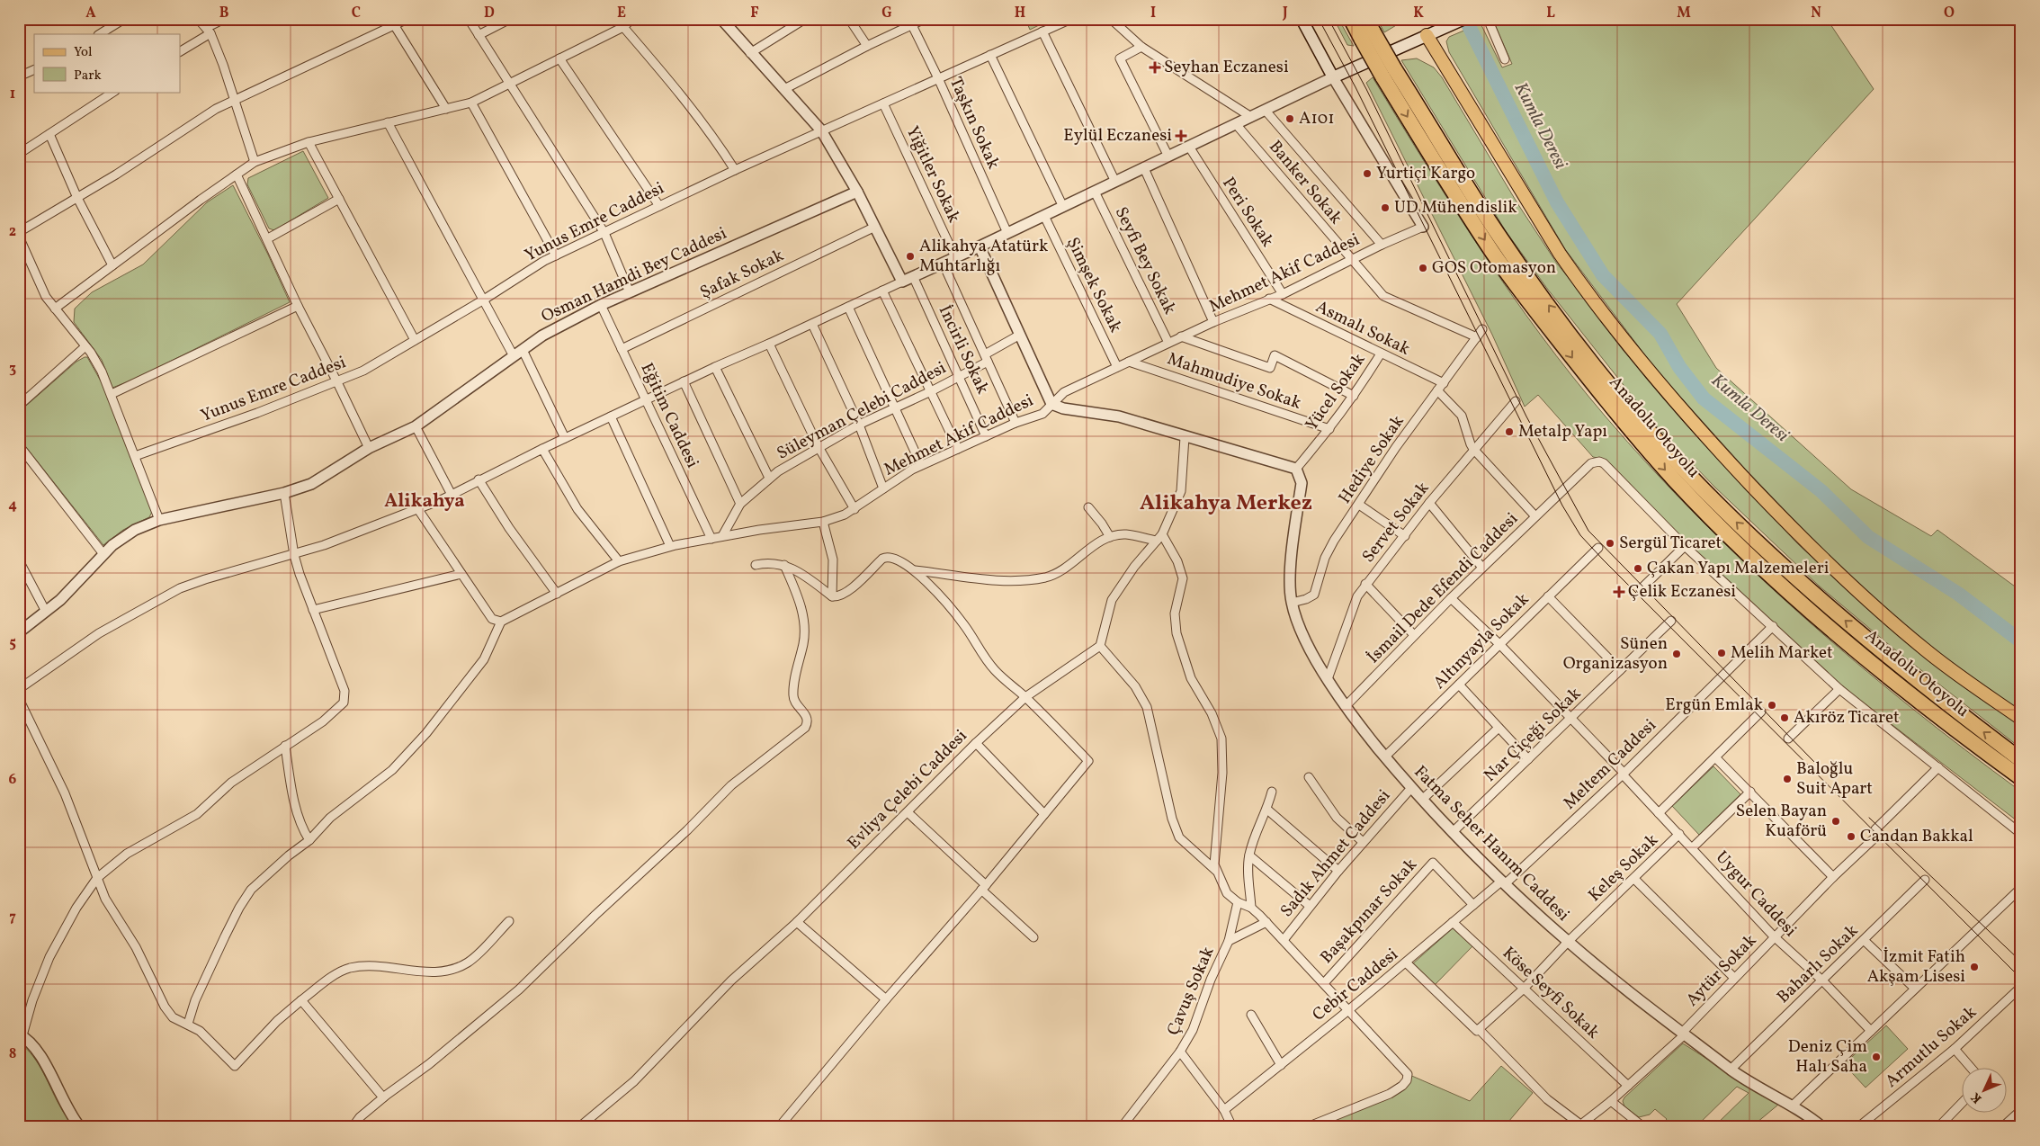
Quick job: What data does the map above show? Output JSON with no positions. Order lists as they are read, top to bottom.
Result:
{
  "streets": {
    "highway": ["Anadolu Otoyolu"],
    "street": [
      "Taşkın Sokak",
      "Yiğitler Sokak",
      "Banker Sokak",
      "Peri Sokak",
      "Yunus Emre Caddesi",
      "Seyfi Bey Sokak",
      "Mehmet Akif Caddesi",
      "Şafak Sokak",
      "Osman Hamdi Bey Caddesi",
      "Şimşek Sokak",
      "Asmalı Sokak",
      "İncirli Sokak",
      "Mahmudiye Sokak",
      "Yücel Sokak",
      "Süleyman Çelebi Caddesi",
      "Eğitim Caddesi",
      "Hediye Sokak",
      "Servet Sokak",
      "İsmail Dede Efendi Caddesi",
      "Altınyayla Sokak",
      "Nar Çiçeği Sokak",
      "Meltem Caddesi",
      "Evliya Çelebi Caddesi",
      "Fatma Seher Hanım Caddesi",
      "Sadık Ahmet Caddesi",
      "Keleş Sokak",
      "Uygur Caddesi",
      "Başakpınar Sokak",
      "Baharlı Sokak",
      "Aytür Sokak",
      "Cebir Caddesi",
      "Çavuş Sokak",
      "Köse Seyfi Sokak",
      "Armutlu Sokak"
    ]
  },
  "crossings": [
    ["Taşkın Sokak", "Yunus Emre Caddesi"],
    ["Yiğitler Sokak", "Yunus Emre Caddesi"],
    ["Banker Sokak", "Mehmet Akif Caddesi"],
    ["Banker Sokak", "Hediye Sokak"],
    ["Peri Sokak", "Mehmet Akif Caddesi"],
    ["Seyfi Bey Sokak", "Mehmet Akif Caddesi"],
    ["Mehmet Akif Caddesi", "Şimşek Sokak"],
    ["Mehmet Akif Caddesi", "Asmalı Sokak"],
    ["Mehmet Akif Caddesi", "İncirli Sokak"],
    ["Mehmet Akif Caddesi", "Mahmudiye Sokak"],
    ["Mehmet Akif Caddesi", "Süleyman Çelebi Caddesi"],
    ["Mehmet Akif Caddesi", "Eğitim Caddesi"],
    ["Şafak Sokak", "Eğitim Caddesi"],
    ["Osman Hamdi Bey Caddesi", "Eğitim Caddesi"],
    ["Asmalı Sokak", "Yücel Sokak"],
    ["Asmalı Sokak", "Hediye Sokak"],
    ["İncirli Sokak", "Süleyman Çelebi Caddesi"],
    ["Mahmudiye Sokak", "Yücel Sokak"],
    ["Yücel Sokak", "Fatma Seher Hanım Caddesi"],
    ["Hediye Sokak", "Fatma Seher Hanım Caddesi"],
    ["Servet Sokak", "Fatma Seher Hanım Caddesi"],
    ["İsmail Dede Efendi Caddesi", "Meltem Caddesi"],
    ["İsmail Dede Efendi Caddesi", "Fatma Seher Hanım Caddesi"],
    ["İsmail Dede Efendi Caddesi", "Uygur Caddesi"],
    ["İsmail Dede Efendi Caddesi", "Aytür Sokak"],
    ["Altınyayla Sokak", "Fatma Seher Hanım Caddesi"],
    ["Altınyayla Sokak", "Uygur Caddesi"],
    ["Nar Çiçeği Sokak", "Fatma Seher Hanım Caddesi"],
    ["Nar Çiçeği Sokak", "Uygur Caddesi"],
    ["Meltem Caddesi", "Fatma Seher Hanım Caddesi"],
    ["Meltem Caddesi", "Uygur Caddesi"],
    ["Meltem Caddesi", "Cebir Caddesi"],
    ["Fatma Seher Hanım Caddesi", "Sadık Ahmet Caddesi"],
    ["Fatma Seher Hanım Caddesi", "Keleş Sokak"],
    ["Fatma Seher Hanım Caddesi", "Baharlı Sokak"],
    ["Fatma Seher Hanım Caddesi", "Aytür Sokak"],
    ["Fatma Seher Hanım Caddesi", "Cebir Caddesi"],
    ["Keleş Sokak", "Uygur Caddesi"],
    ["Keleş Sokak", "Köse Seyfi Sokak"],
    ["Uygur Caddesi", "Baharlı Sokak"],
    ["Uygur Caddesi", "Aytür Sokak"],
    ["Başakpınar Sokak", "Cebir Caddesi"],
    ["Aytür Sokak", "Köse Seyfi Sokak"],
    ["Cebir Caddesi", "Köse Seyfi Sokak"]
  ],
  "districts": ["Alikahya", "Alikahya Merkez"],
  "water": ["Kumla Deresi"],
  "places": {
    "health": ["Seyhan Eczanesi", "Eylül Eczanesi", "Çelik Eczanesi"],
    "other": [
      "A101",
      "Yurtiçi Kargo",
      "UD Mühendislik",
      "Alikahya Atatürk Muhtarlığı",
      "GOS Otomasyon",
      "Metalp Yapı",
      "Sergül Ticaret",
      "Çakan Yapı Malzemeleri",
      "Melih Market",
      "Sünen Organizasyon",
      "Ergün Emlak",
      "Akıröz Ticaret",
      "Baloğlu Suit Apart",
      "Selen Bayan Kuaförü",
      "Candan Bakkal",
      "İzmit Fatih Akşam Lisesi",
      "Deniz Çim Halı Saha"
    ]
  },
  "legend": ["Yol", "Park"],
  "north": "bottom left",
  "grid": {
    "columns": [
      "A",
      "B",
      "C",
      "D",
      "E",
      "F",
      "G",
      "H",
      "I",
      "J",
      "K",
      "L",
      "M",
      "N",
      "O"
    ],
    "rows": [
      "1",
      "2",
      "3",
      "4",
      "5",
      "6",
      "7",
      "8"
    ]
  }
}
